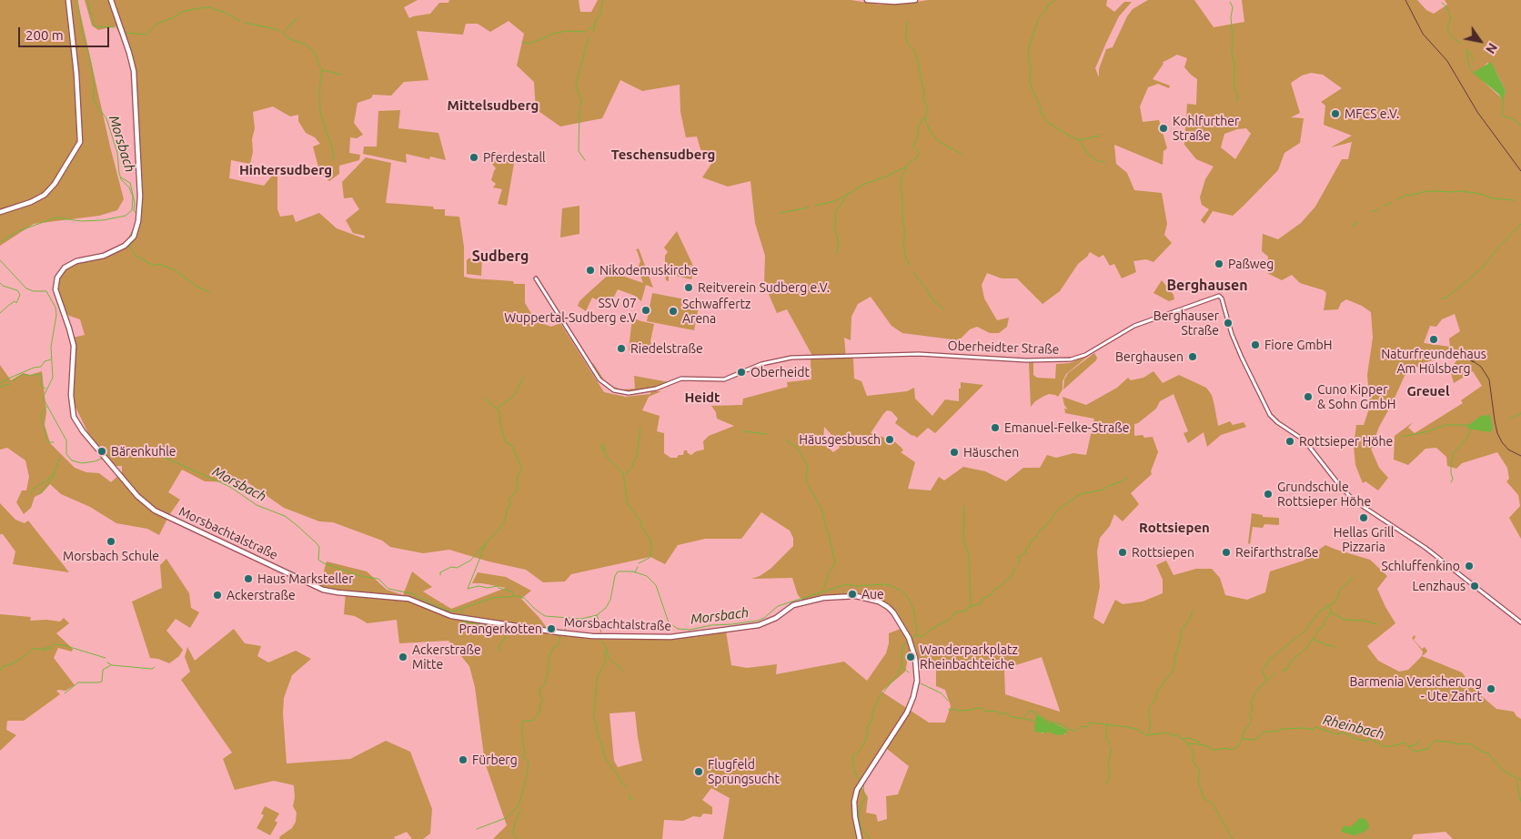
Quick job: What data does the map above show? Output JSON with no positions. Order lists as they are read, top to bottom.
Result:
{
  "streets": {
    "main road": ["Morsbachtalstraße"],
    "street": ["Oberheidter Straße"]
  },
  "districts": [
    "Mittelsudberg",
    "Teschensudberg",
    "Hintersudberg",
    "Sudberg",
    "Berghausen",
    "Greuel",
    "Heidt",
    "Rottsiepen"
  ],
  "water": ["Morsbach", "Rheinbach"],
  "places": [
    "MFCS e.V.",
    "Kohlfurther Straße",
    "Pferdestall",
    "Paßweg",
    "Nikodemuskirche",
    "Reitverein Sudberg e.V.",
    "SSV 07 Wuppertal-Sudberg e.V",
    "Schwaffertz Arena",
    "Berghauser Straße",
    "Naturfreundehaus Am Hülsberg",
    "Fiore GmbH",
    "Riedelstraße",
    "Berghausen",
    "Oberheidt",
    "Cuno Kipper & Sohn GmbH",
    "Emanuel-Felke-Straße",
    "Häusgesbusch",
    "Rottsieper Höhe",
    "Bärenkuhle",
    "Häuschen",
    "Grundschule Rottsieper Höhe",
    "Hellas Grill Pizzaria",
    "Morsbach Schule",
    "Rottsiepen",
    "Reifarthstraße",
    "Schluffenkino",
    "Haus Marksteller",
    "Lenzhaus",
    "Aue",
    "Ackerstraße",
    "Prangerkotten",
    "Ackerstraße Mitte",
    "Wanderparkplatz Rheinbachteiche",
    "Barmenia Versicherung - Ute Zahrt",
    "Fürberg",
    "Flugfeld Sprungsucht"
  ],
  "scale_bar": "200 m",
  "north": "bottom right"
}
